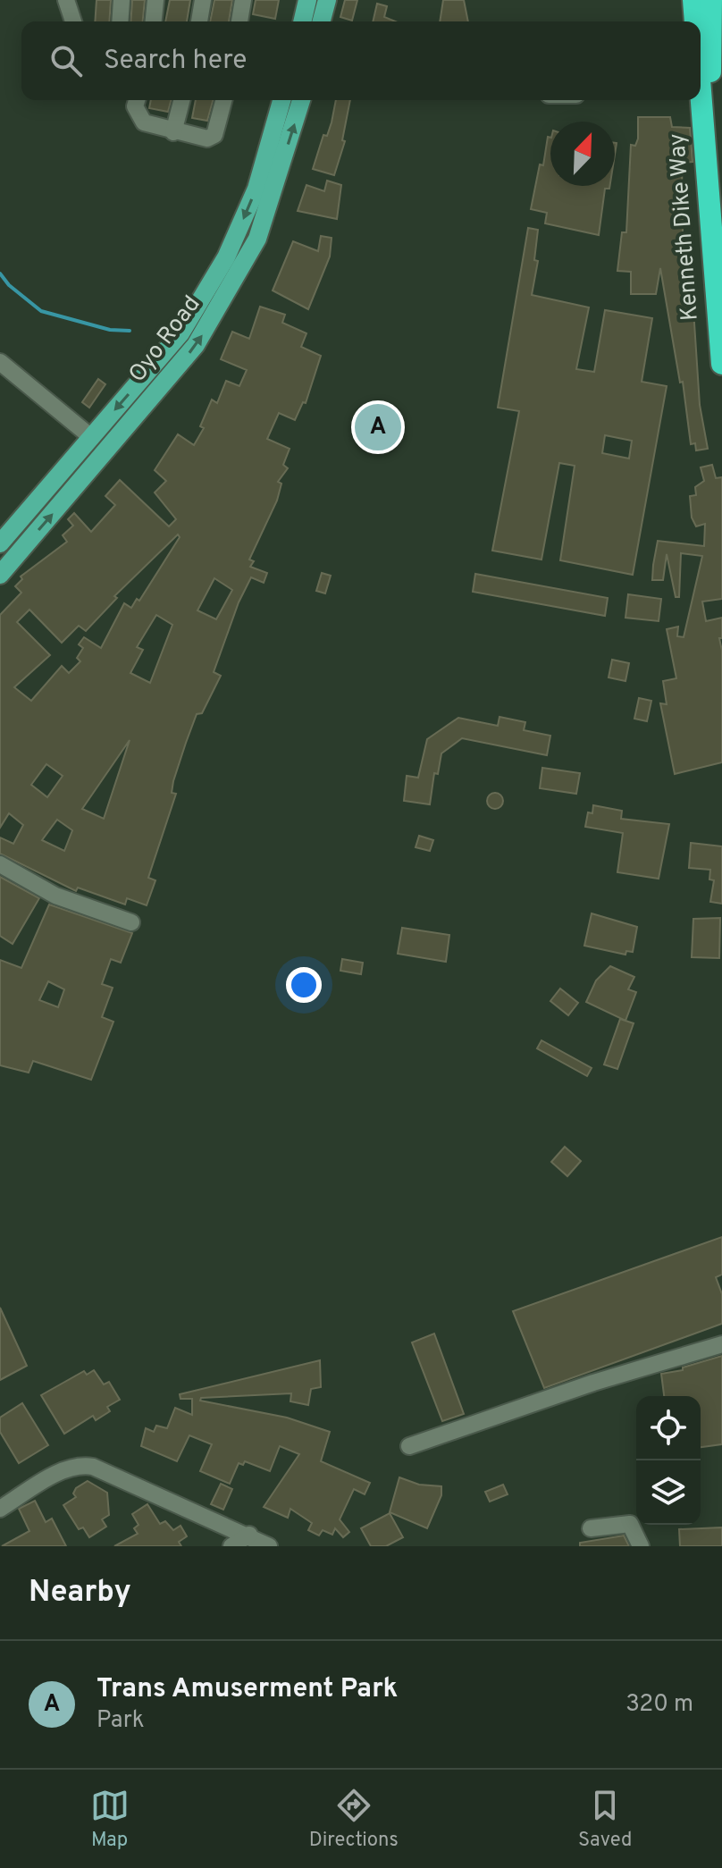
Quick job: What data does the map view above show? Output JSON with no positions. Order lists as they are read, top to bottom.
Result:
{
  "streets": {
    "highway": ["Kenneth Dike Way"],
    "main road": ["Oyo Road"]
  },
  "north": "top right",
  "page": {
    "search": "Search here",
    "pins": "A",
    "heading": "Nearby",
    "list": [
      {
        "mark": "A",
        "name": "Trans Amuserment Park",
        "note": "Park",
        "value": "320 m"
      }
    ],
    "nav": ["Map", "Directions", "Saved"]
  }
}
